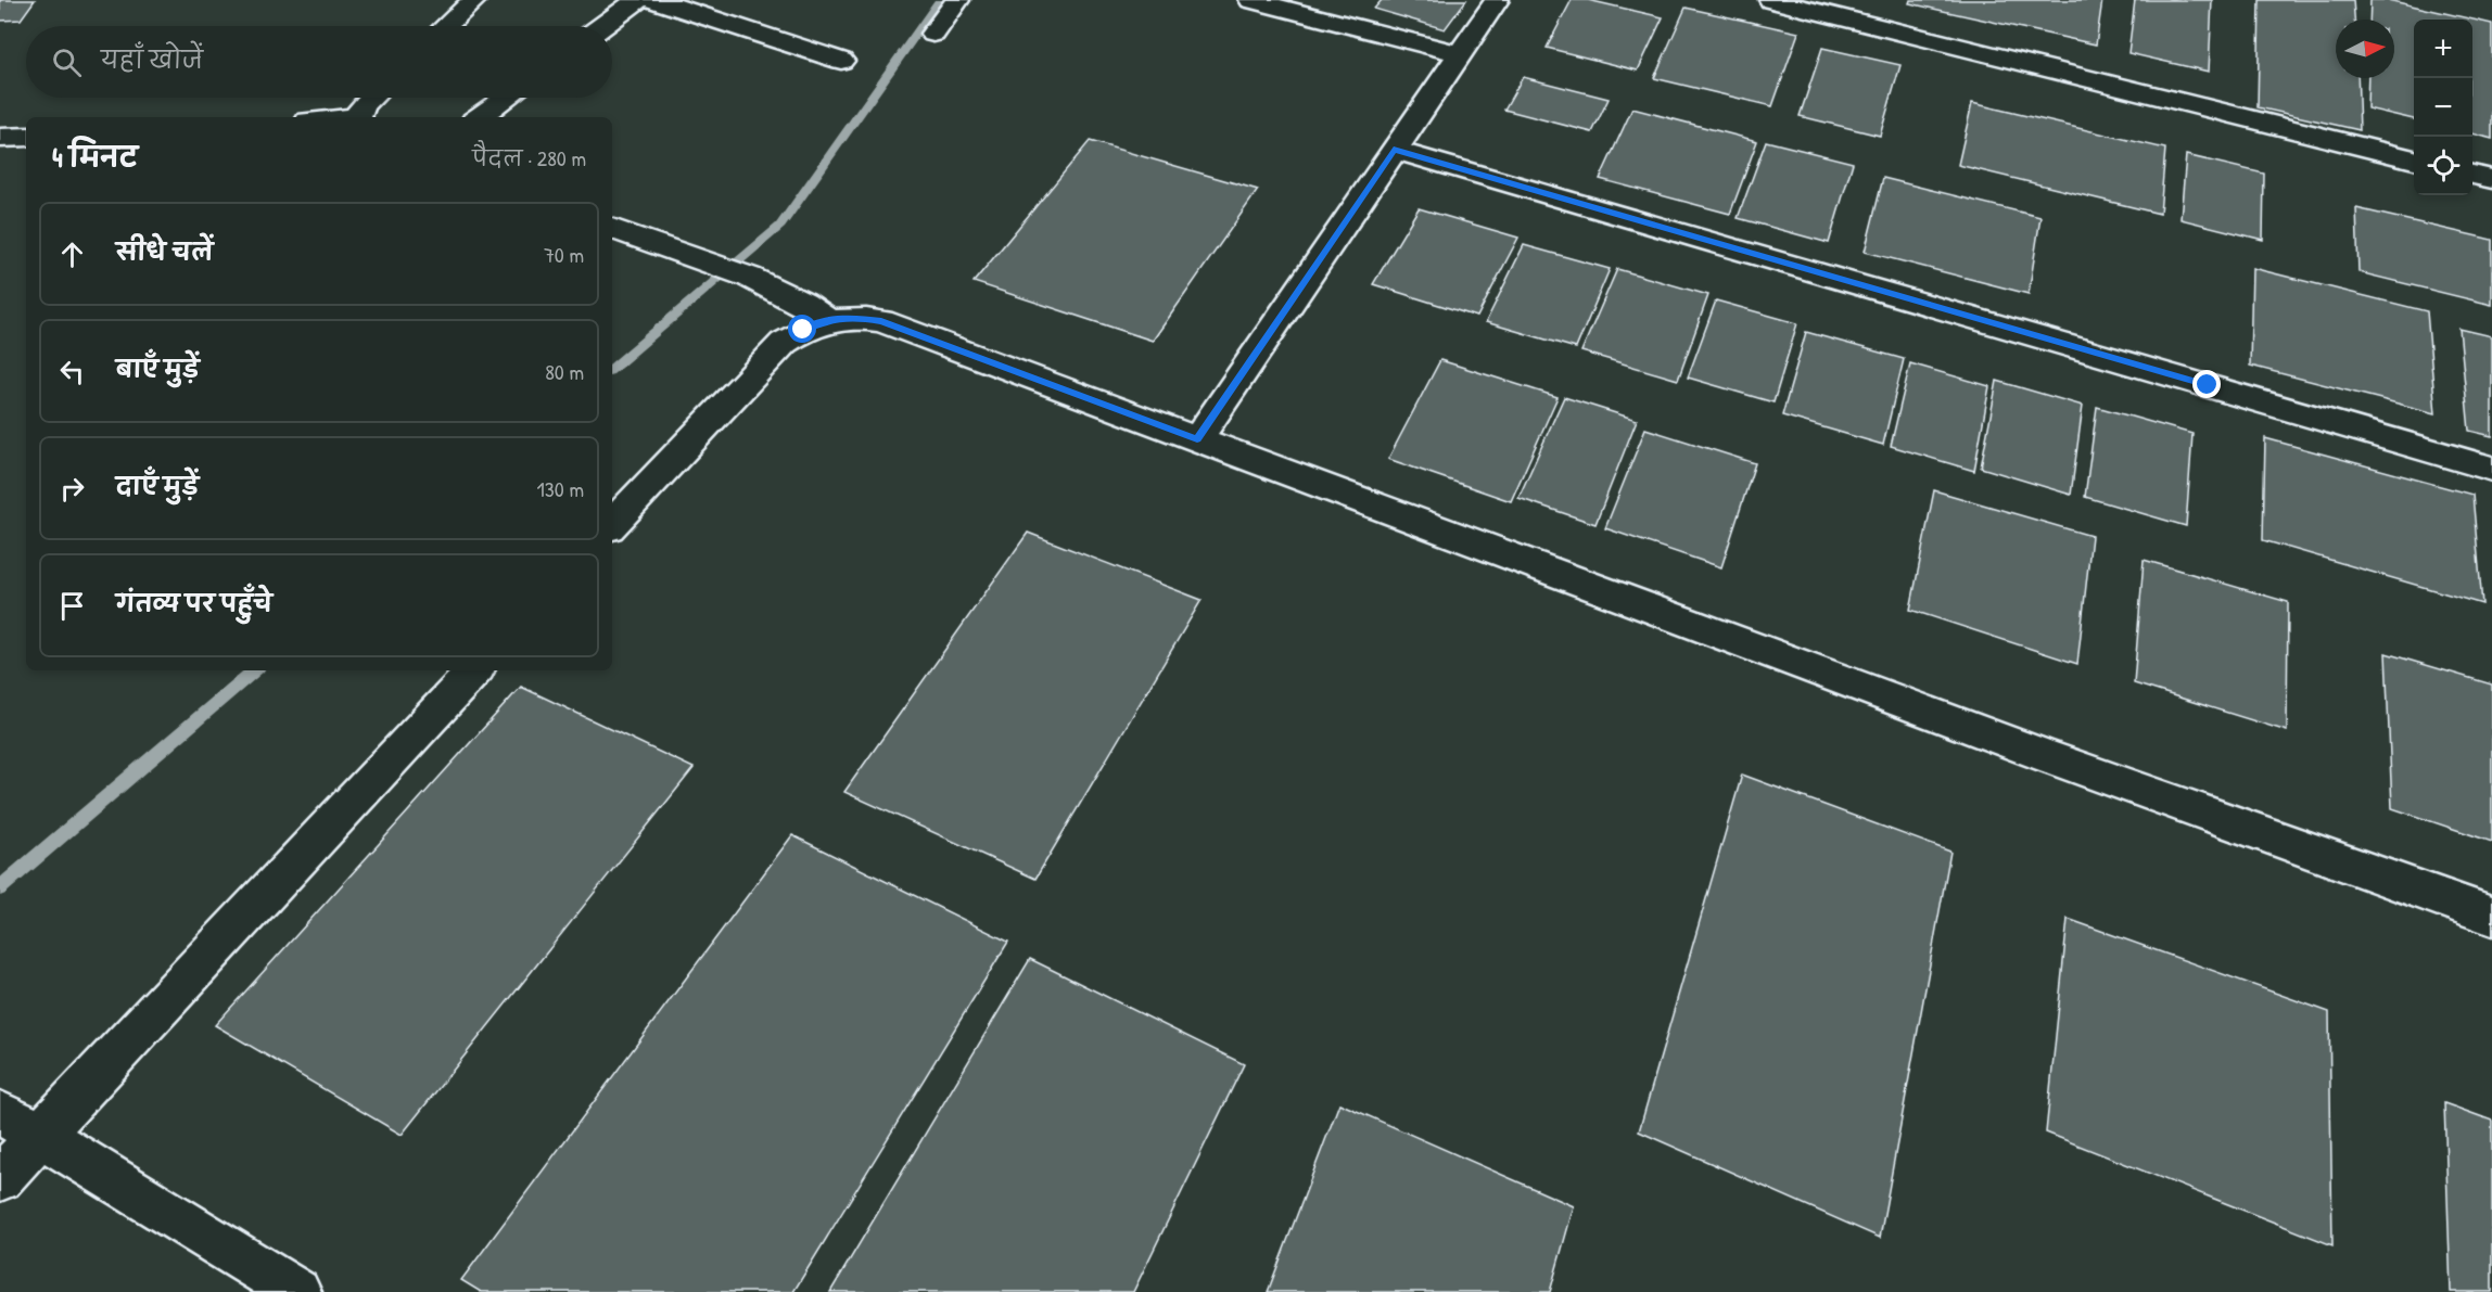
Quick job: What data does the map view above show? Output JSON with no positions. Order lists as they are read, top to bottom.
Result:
{
  "north": "right",
  "page": {
    "map_buttons": ["+", "−"],
    "search": "यहाँ खोजें",
    "heading": ["4 मिनट", "पैदल · 280 m"],
    "list": [
      ["सीधे चलें", "70 m"],
      ["बाएँ मुड़ें", "80 m"],
      ["दाएँ मुड़ें", "130 m"],
      "गंतव्य पर पहुँचे"
    ]
  }
}
